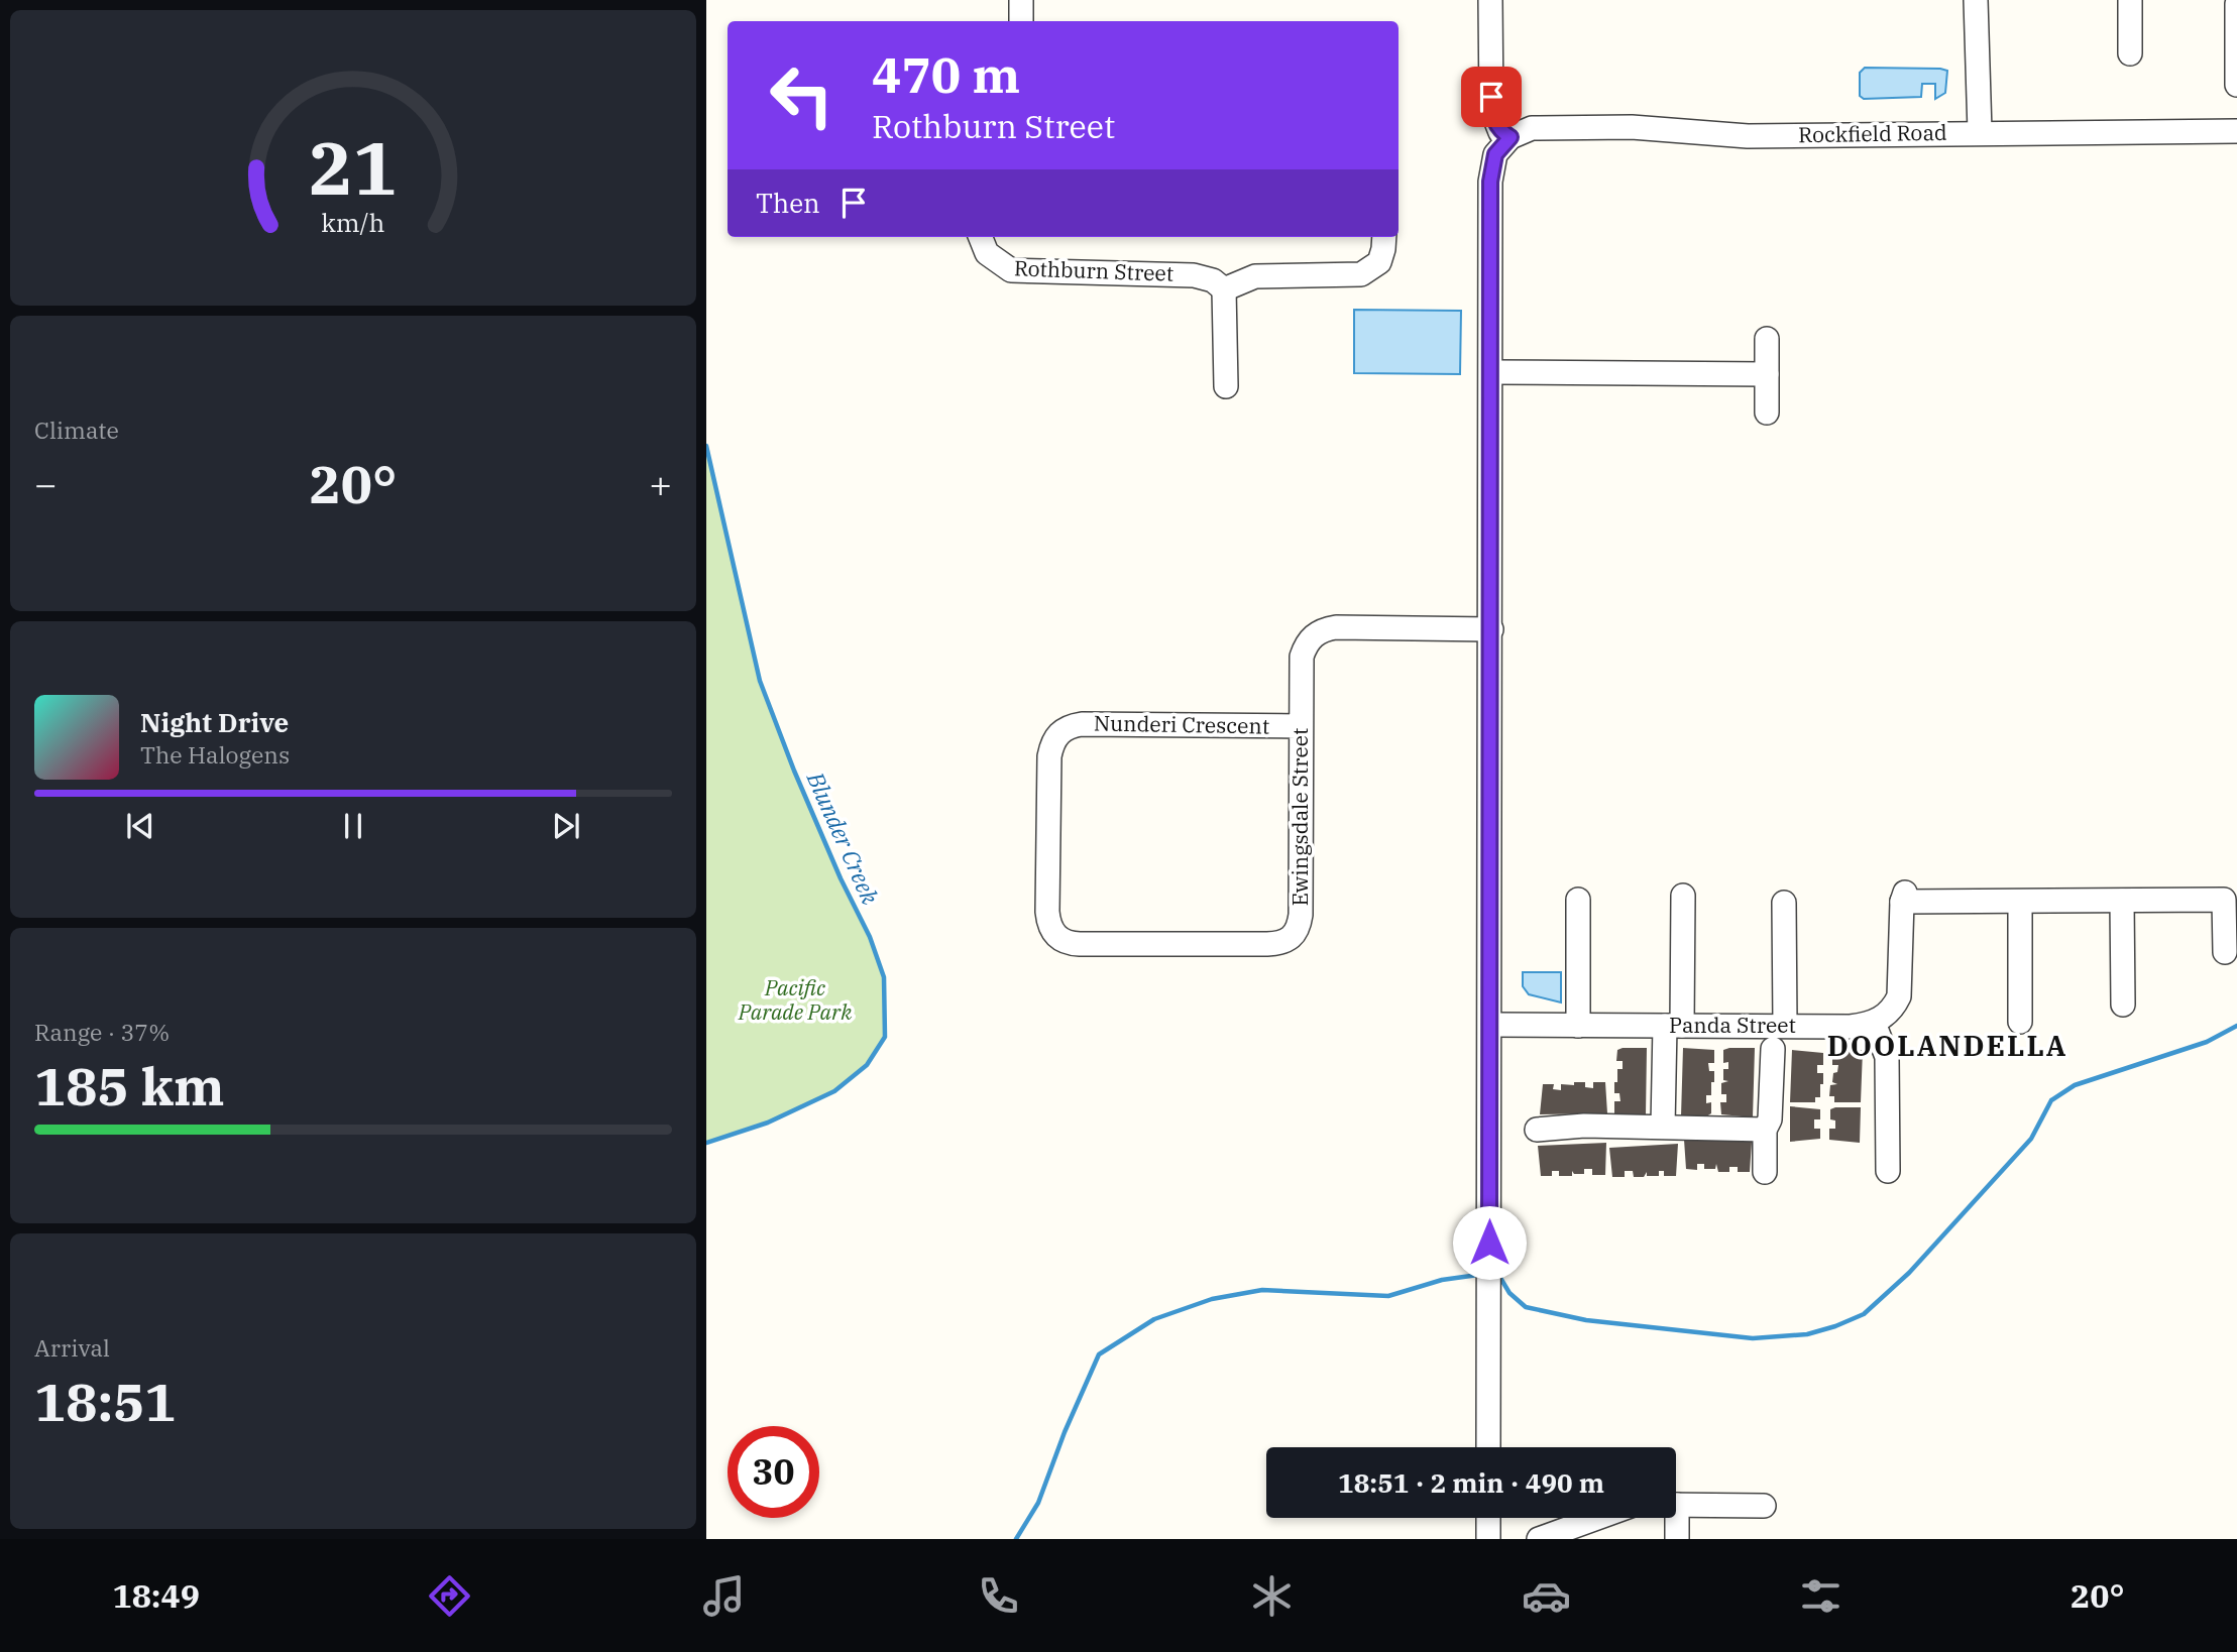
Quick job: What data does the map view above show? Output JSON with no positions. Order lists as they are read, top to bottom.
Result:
{
  "streets": {
    "street": [
      "Rockfield Road",
      "Rothburn Street",
      "Nunderi Crescent",
      "Ewingsdale Street",
      "Panda Street"
    ]
  },
  "crossings": [
    ["Nunderi Crescent", "Ewingsdale Street"]
  ],
  "districts": ["DOOLANDELLA"],
  "water": ["Blunder Creek"],
  "parks": ["Pacific Parade Park"],
  "page": {
    "turn": ["470 m", "Rothburn Street"],
    "then": "Then",
    "tile": [
      "Climate",
      ["Range · 37%", "185 km"],
      ["Arrival", "18:51"]
    ],
    "heat": ["−", "20°", "+"],
    "song": ["Night Drive", "The Halogens"],
    "limit": "30",
    "trip": "18:51 · 2 min · 490 m",
    "tabs": ["18:49", "20°"],
    "gauge": ["21", "km/h"]
  }
}
